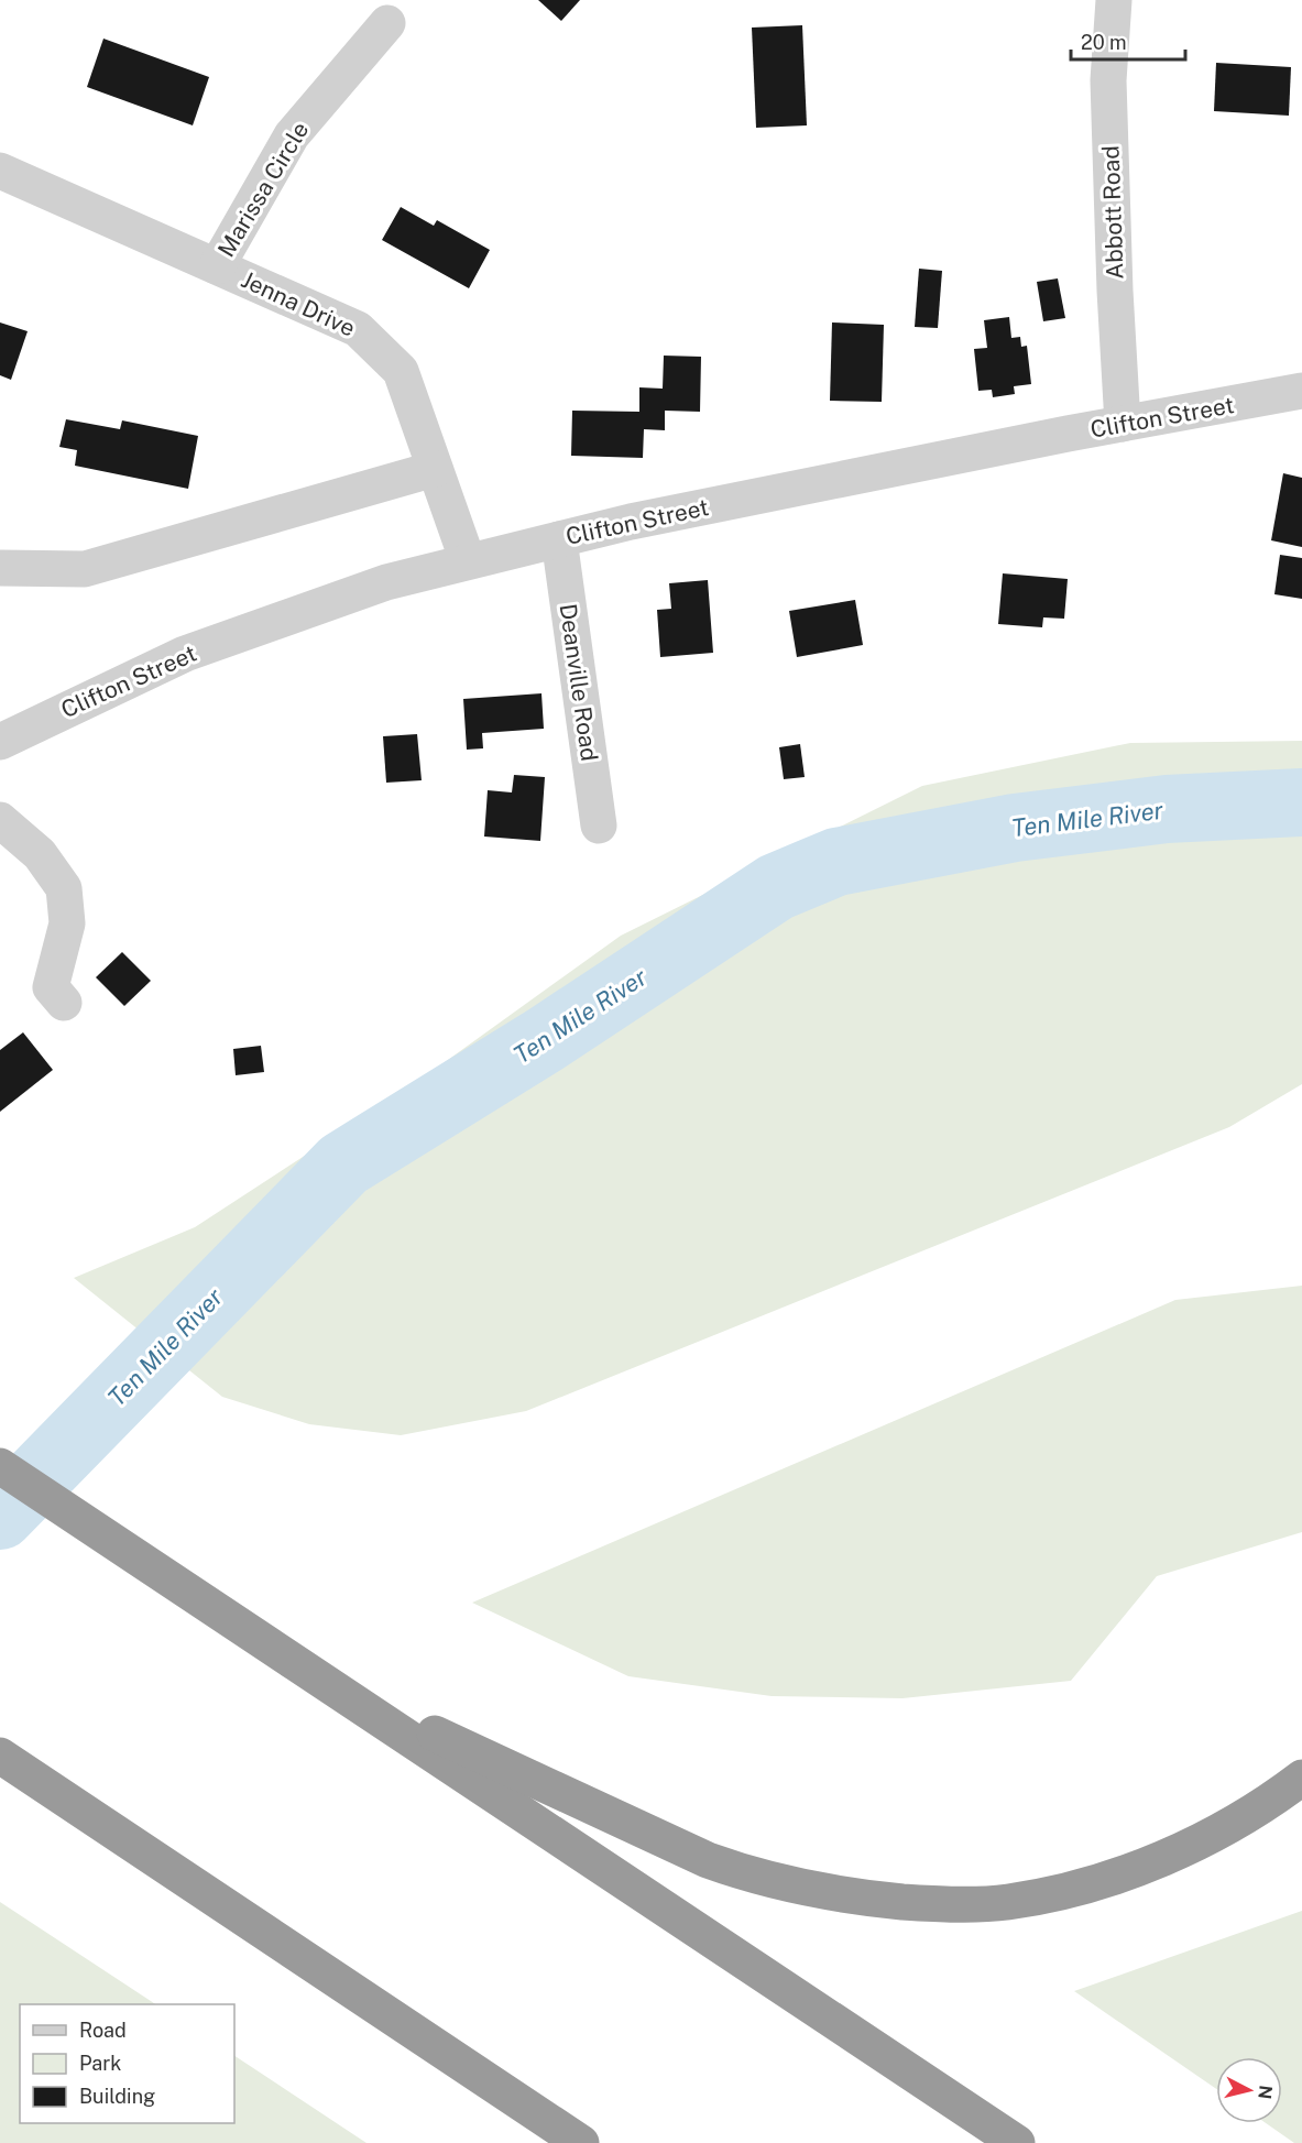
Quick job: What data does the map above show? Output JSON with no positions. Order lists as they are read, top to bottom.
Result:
{
  "streets": {
    "street": [
      "Marissa Circle",
      "Abbott Road",
      "Jenna Drive",
      "Clifton Street",
      "Deanville Road"
    ]
  },
  "crossings": [
    ["Marissa Circle", "Jenna Drive"],
    ["Abbott Road", "Clifton Street"],
    ["Jenna Drive", "Clifton Street"],
    ["Clifton Street", "Deanville Road"]
  ],
  "water": ["Ten Mile River"],
  "legend": ["Road", "Park", "Building"],
  "scale_bar": "20 m",
  "north": "right"
}
